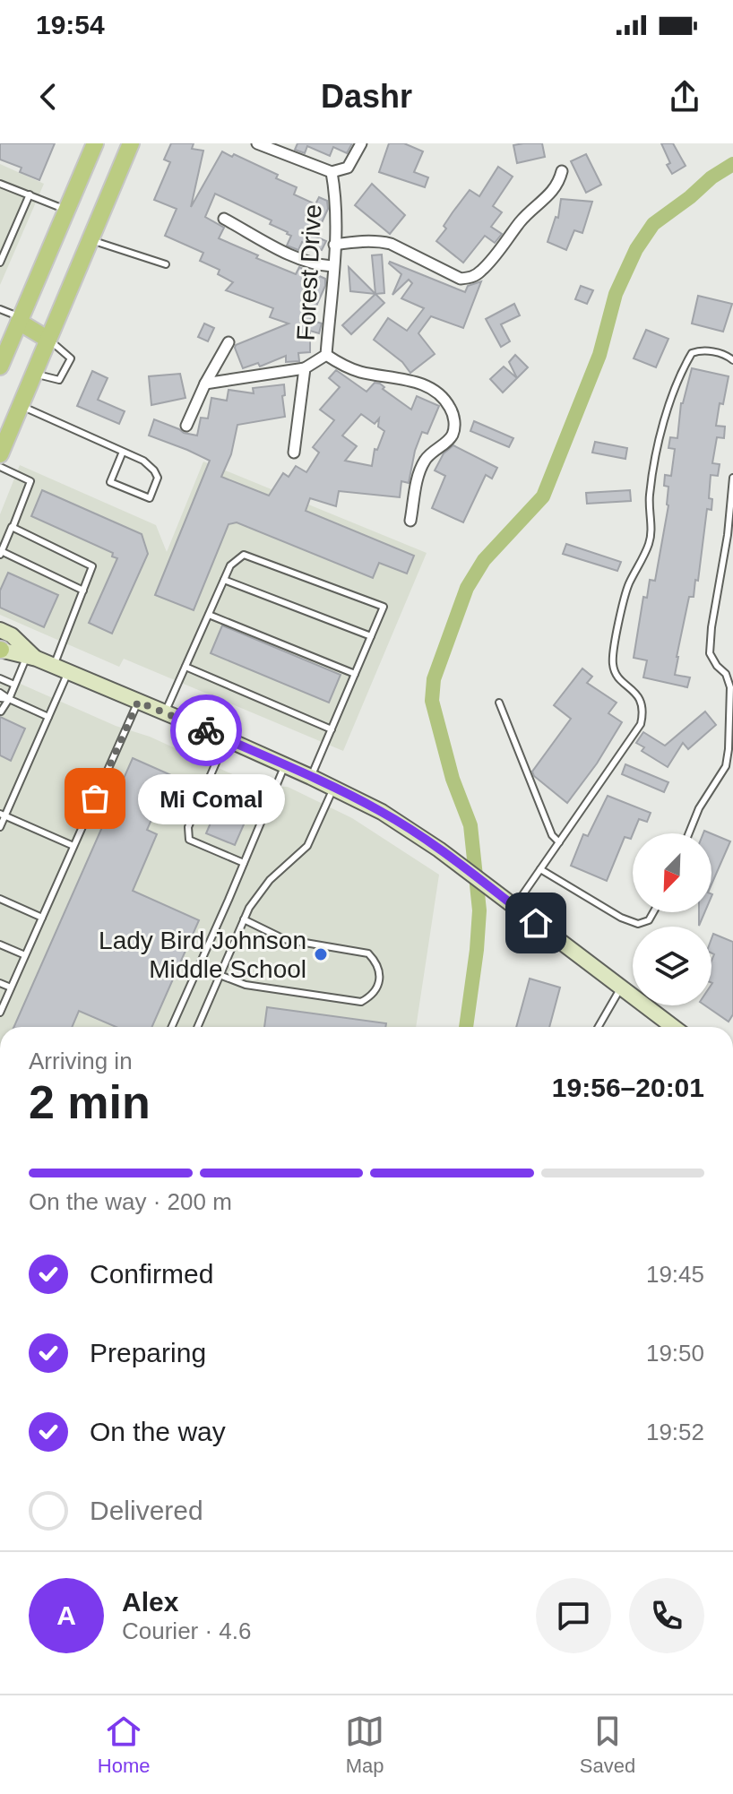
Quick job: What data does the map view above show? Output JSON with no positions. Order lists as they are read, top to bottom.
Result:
{
  "streets": {
    "street": ["Forest Drive"]
  },
  "places": ["Mi Comal", "Lady Bird Johnson Middle School"],
  "north": "bottom left",
  "page": {
    "status": "19:54",
    "header": "Dashr",
    "bubble": "Mi Comal",
    "heading": ["2 min", "Arriving in", "19:56–20:01"],
    "panel": ["Alex", "Courier · 4.6"],
    "bar": "On the way · 200 m",
    "list": [
      ["Confirmed", "19:45"],
      ["Preparing", "19:50"],
      ["On the way", "19:52"],
      "Delivered"
    ],
    "round": "A",
    "tabs": ["Home", "Map", "Saved"]
  }
}
